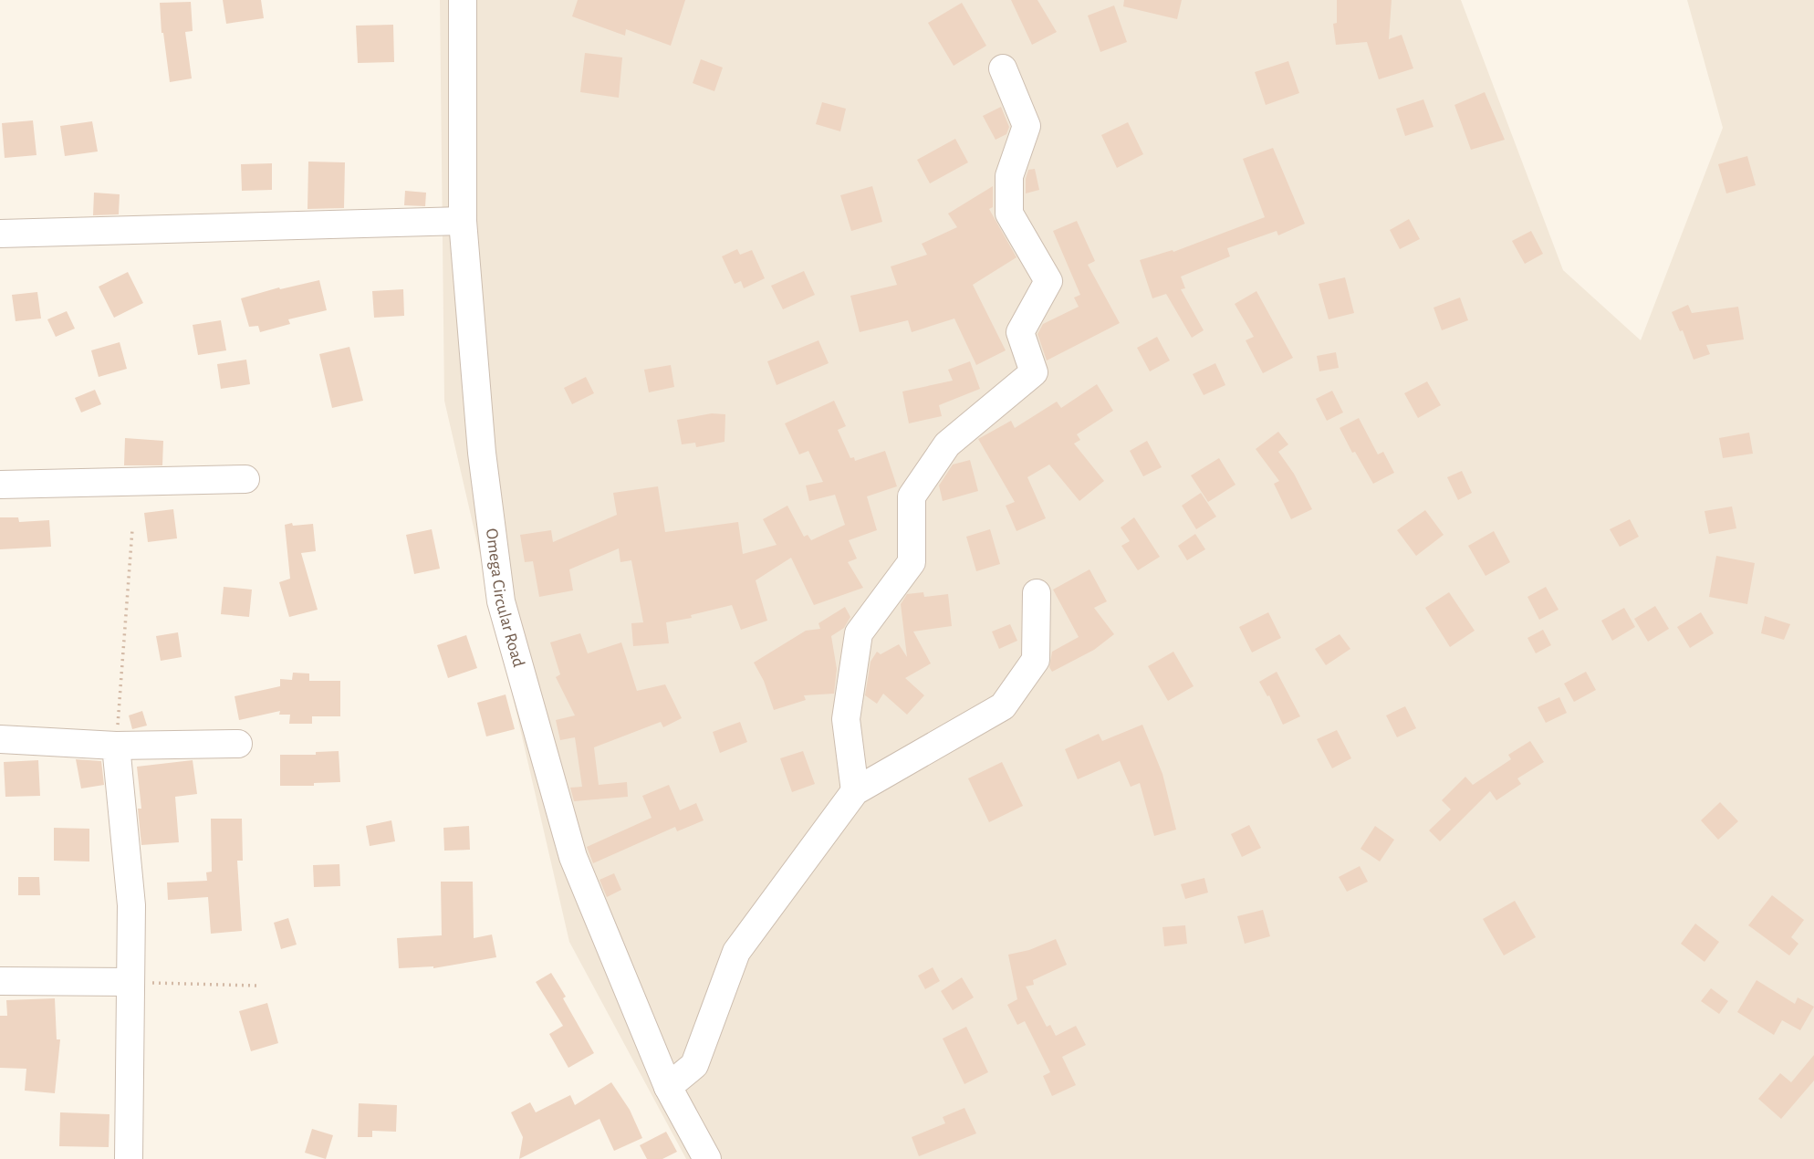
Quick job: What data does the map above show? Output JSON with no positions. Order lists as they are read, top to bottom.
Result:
{
  "streets": {
    "street": ["Omega Circular Road"]
  }
}
